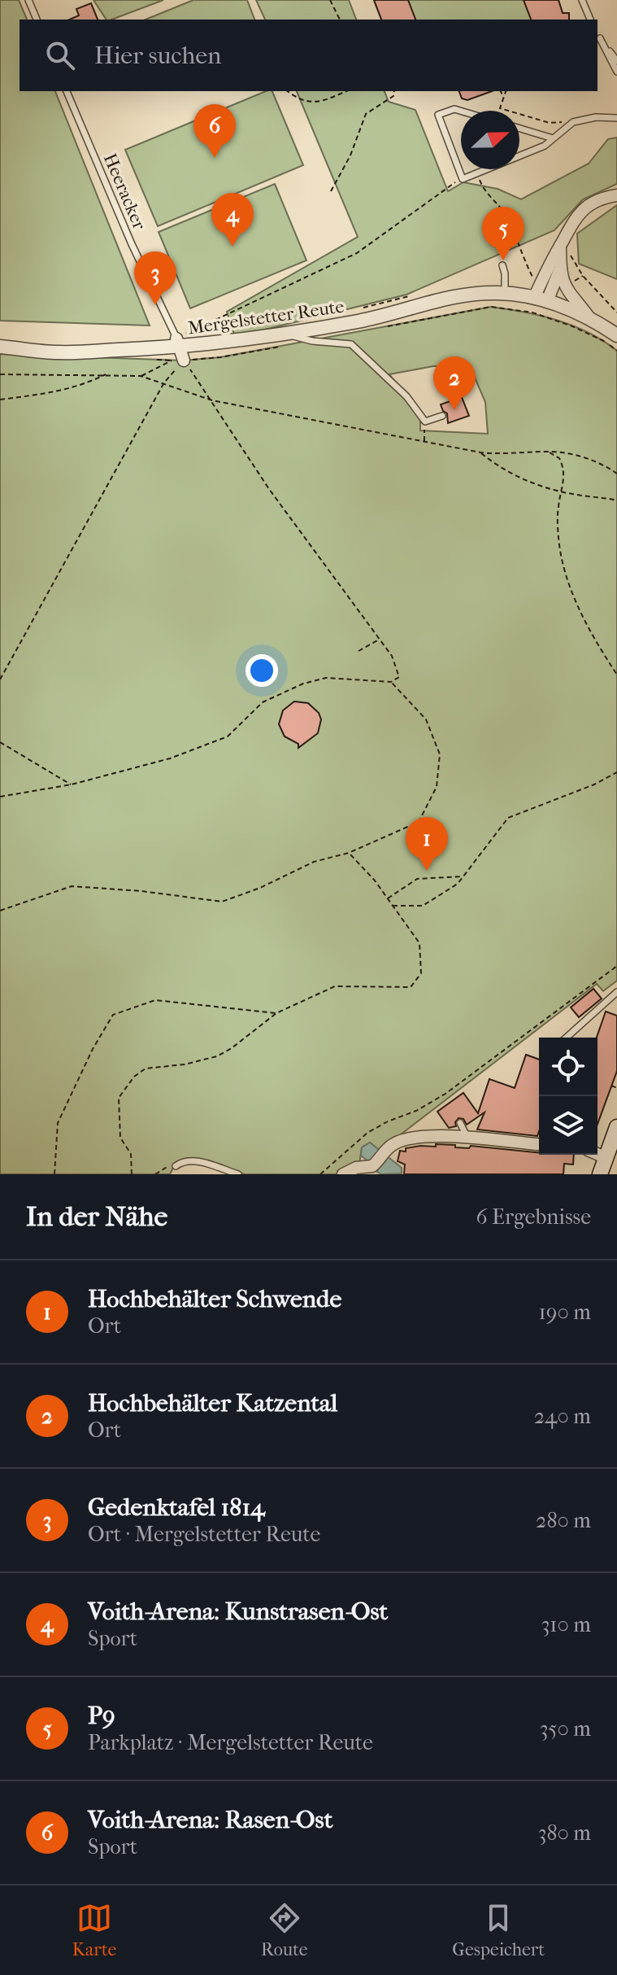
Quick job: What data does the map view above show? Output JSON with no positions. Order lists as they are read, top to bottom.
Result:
{
  "streets": {
    "street": ["Mergelstetter Reute"],
    "lane": ["Heeracker"]
  },
  "crossings": [
    ["Heeracker", "Mergelstetter Reute"]
  ],
  "north": "right",
  "page": {
    "search": "Hier suchen",
    "pins": [
      "6",
      "4",
      "5",
      "3",
      "2",
      "1"
    ],
    "heading": ["In der Nähe", "6 Ergebnisse"],
    "list": [
      {
        "mark": "1",
        "name": "Hochbehälter Schwende",
        "note": "Ort",
        "value": "190 m"
      },
      {
        "mark": "2",
        "name": "Hochbehälter Katzental",
        "note": "Ort",
        "value": "240 m"
      },
      {
        "mark": "3",
        "name": "Gedenktafel 1814",
        "note": "Ort · Mergelstetter Reute",
        "value": "280 m"
      },
      {
        "mark": "4",
        "name": "Voith-Arena: Kunstrasen-Ost",
        "note": "Sport",
        "value": "310 m"
      },
      {
        "mark": "5",
        "name": "P9",
        "note": "Parkplatz · Mergelstetter Reute",
        "value": "350 m"
      },
      {
        "mark": "6",
        "name": "Voith-Arena: Rasen-Ost",
        "note": "Sport",
        "value": "380 m"
      }
    ],
    "nav": ["Karte", "Route", "Gespeichert"]
  }
}
